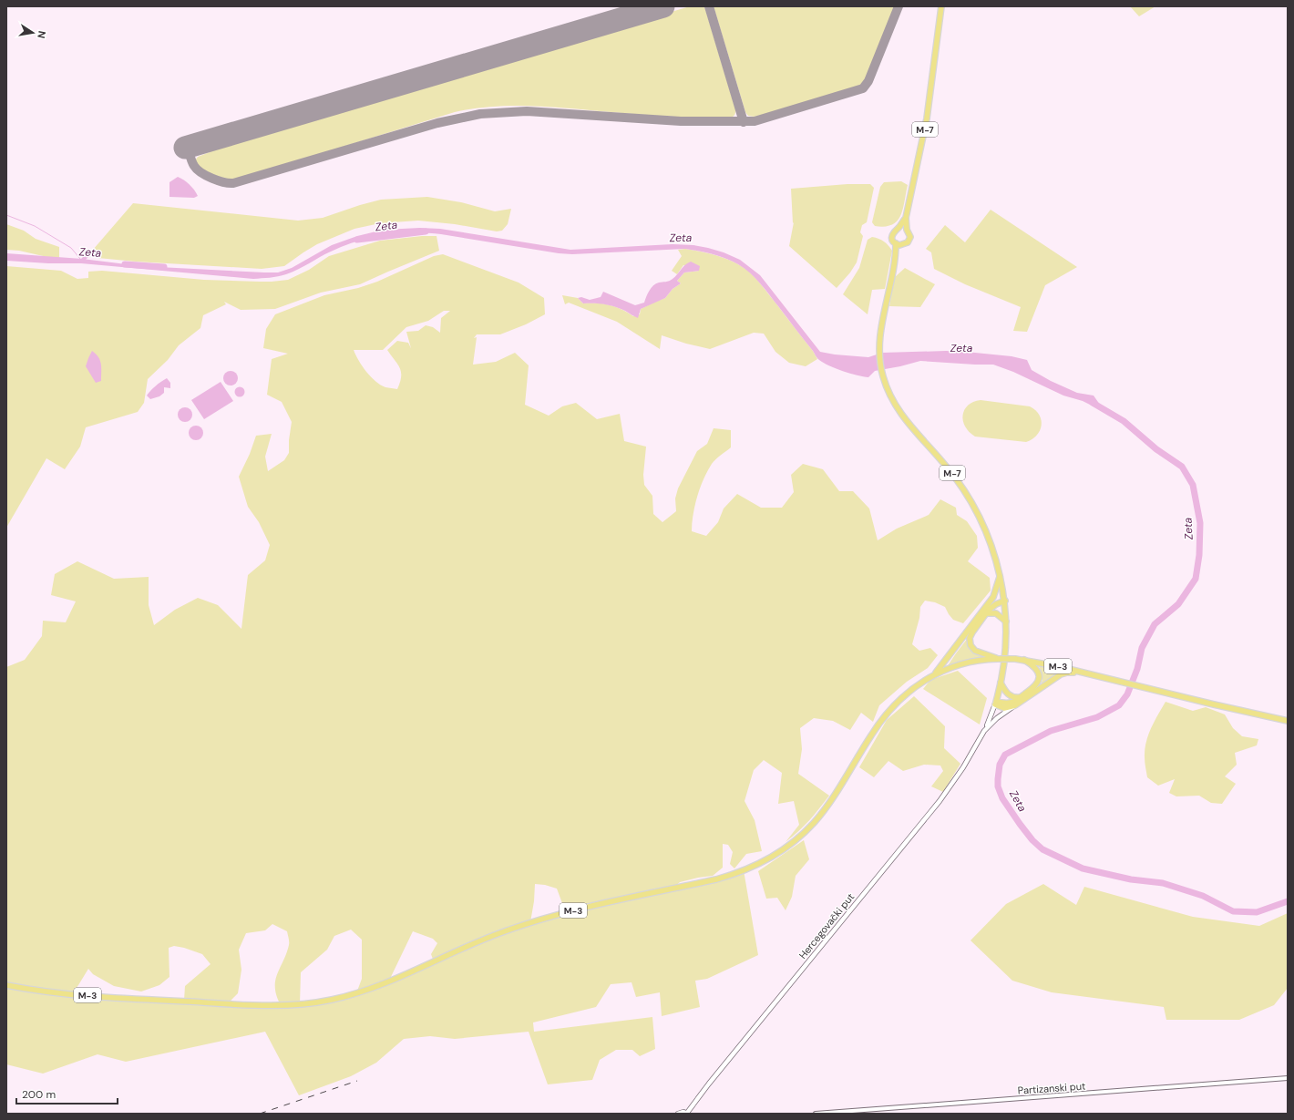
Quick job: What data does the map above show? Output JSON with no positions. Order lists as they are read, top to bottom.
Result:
{
  "streets": {
    "main road": ["M-7", "M-3", "Hercegovački put"],
    "street": ["Partizanski put"]
  },
  "water": ["Zeta"],
  "scale_bar": "200 m",
  "north": "right"
}
